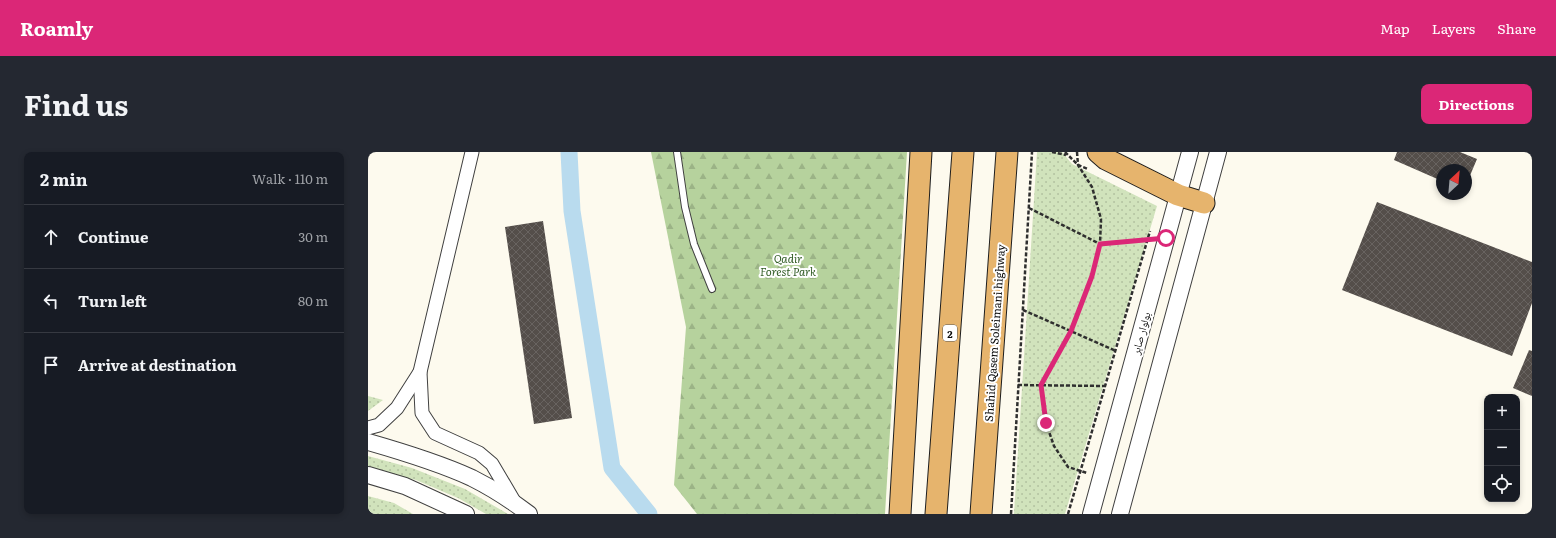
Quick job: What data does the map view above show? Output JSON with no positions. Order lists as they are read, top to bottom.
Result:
{
  "streets": {
    "highway": ["2", "Shahid Qasem Soleimani highway"],
    "street": ["بولوار صابر"]
  },
  "parks": ["Qadir Forest Park"],
  "north": "top right",
  "page": {
    "header": "Roamly",
    "nav": ["Map", "Layers", "Share"],
    "title": "Find us",
    "buttons": "Directions",
    "heading": ["2 min", "Walk · 110 m"],
    "list": [
      ["Continue", "30 m"],
      ["Turn left", "80 m"],
      "Arrive at destination"
    ],
    "map_buttons": ["+", "−"]
  }
}
